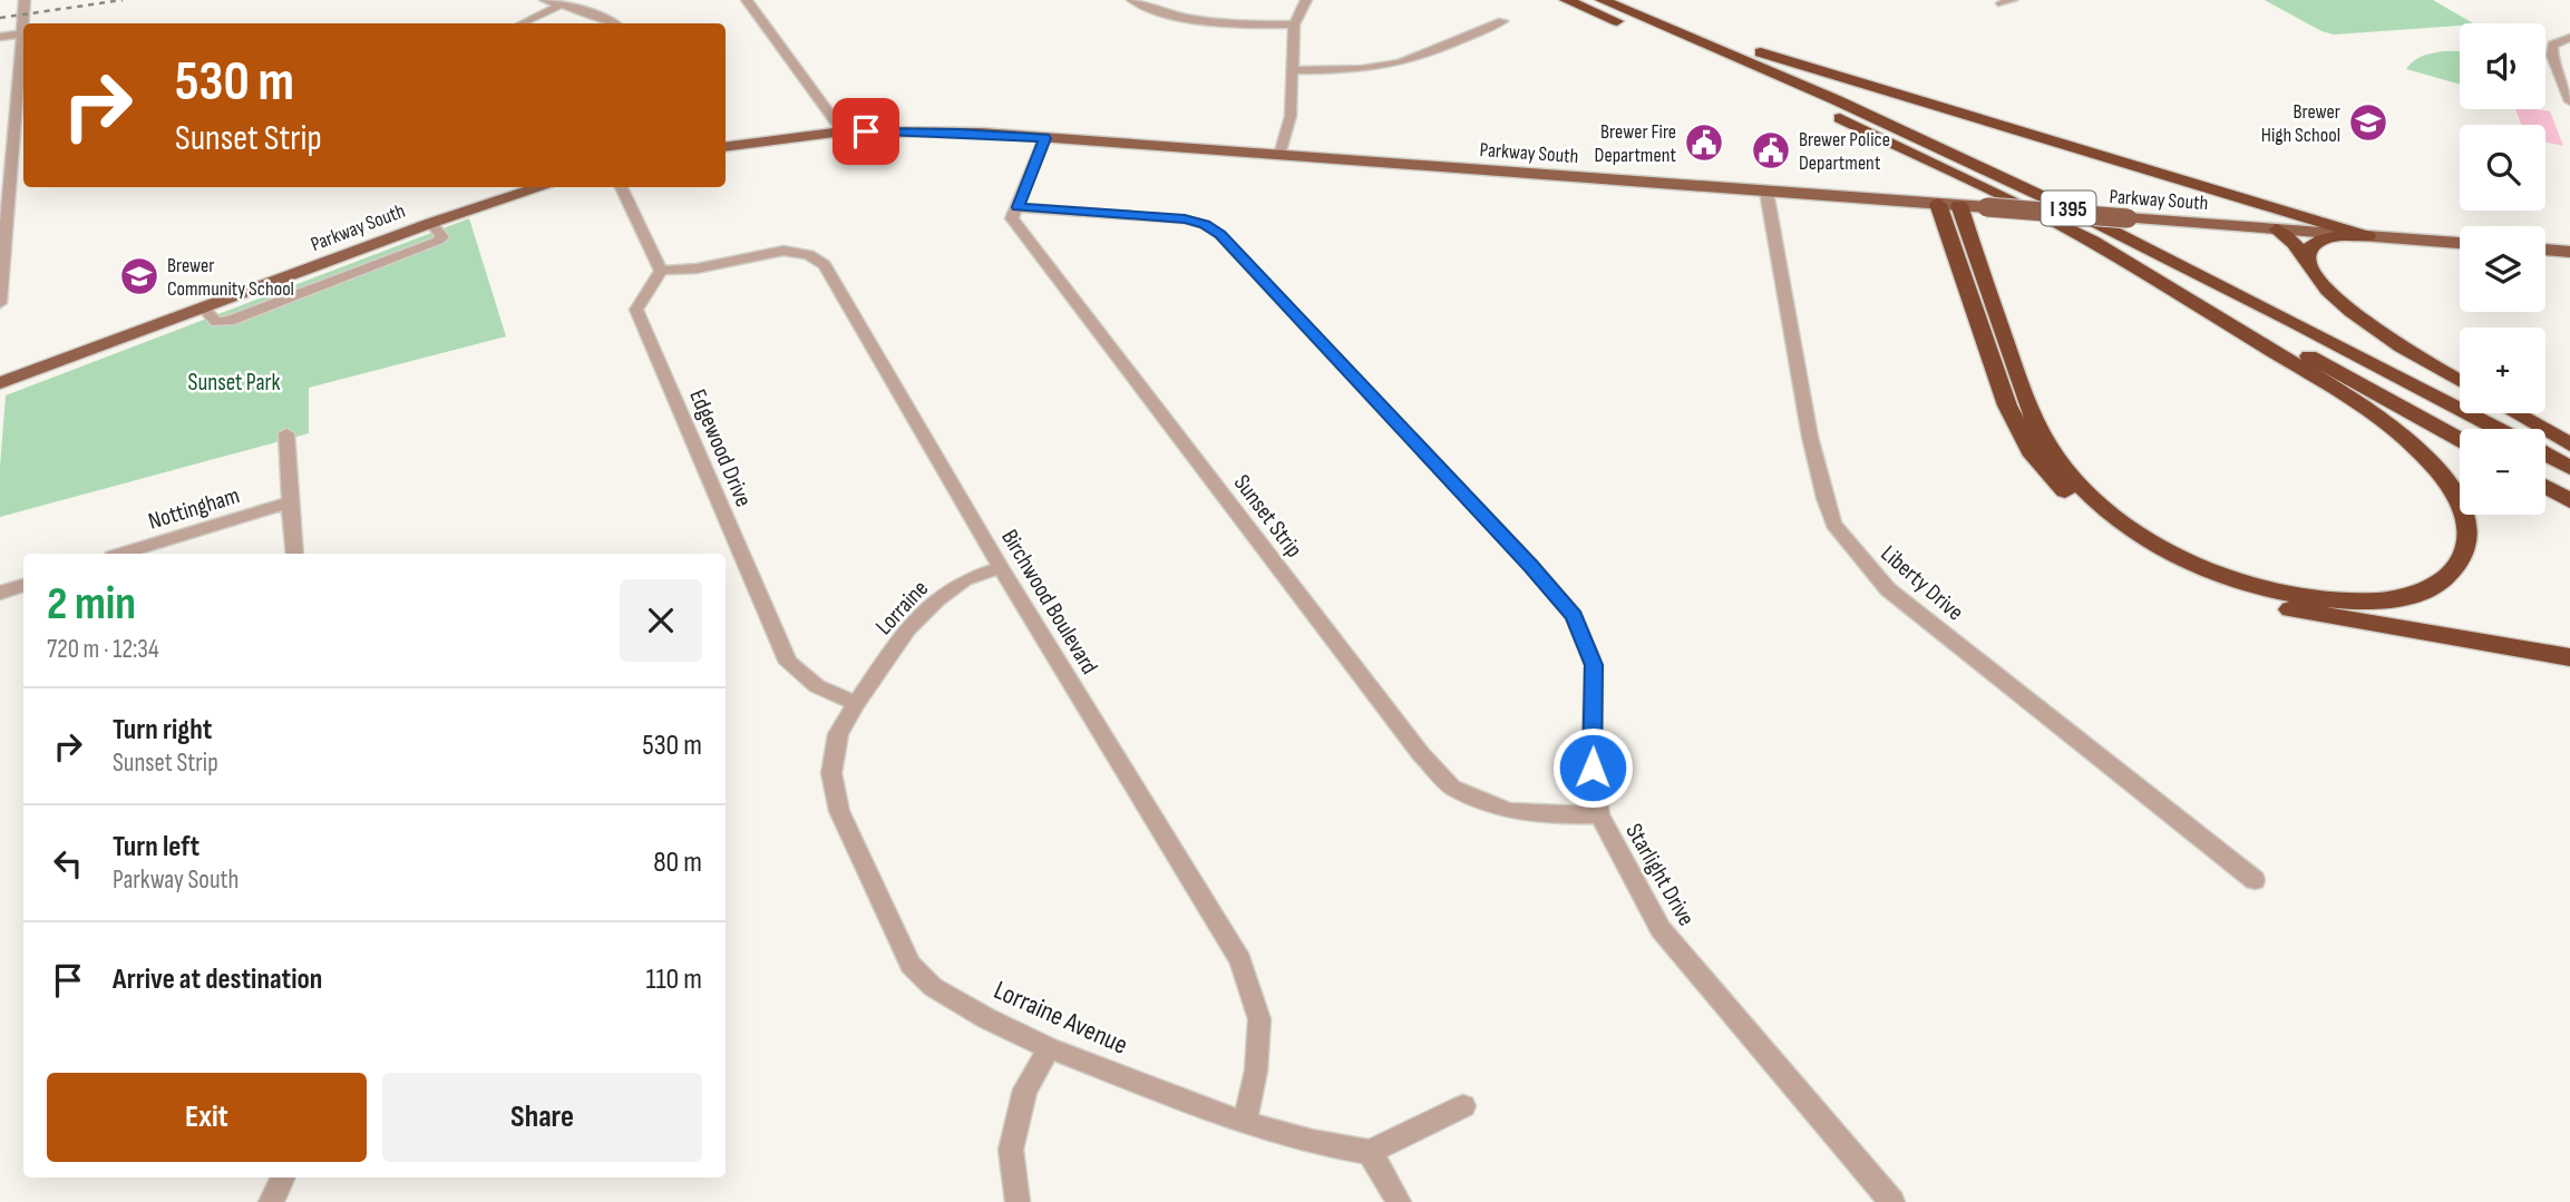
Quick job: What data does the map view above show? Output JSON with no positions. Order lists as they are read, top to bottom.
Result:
{
  "streets": {
    "highway": ["I 395"],
    "main road": ["Parkway South"],
    "street": [
      "Edgewood Drive",
      "Nottingham",
      "Sunset Strip",
      "Liberty Drive",
      "Birchwood Boulevard",
      "Lorraine",
      "Starlight Drive",
      "Lorraine Avenue"
    ]
  },
  "crossings": [
    ["Parkway South", "Liberty Drive"],
    ["Edgewood Drive", "Birchwood Boulevard"],
    ["Edgewood Drive", "Lorraine"],
    ["Edgewood Drive", "Lorraine Avenue"],
    ["Sunset Strip", "Starlight Drive"],
    ["Birchwood Boulevard", "Lorraine"],
    ["Birchwood Boulevard", "Lorraine Avenue"],
    ["Lorraine", "Lorraine Avenue"]
  ],
  "parks": ["Sunset Park"],
  "places": {
    "school or university": ["Brewer High School", "Brewer Community School"],
    "public building": ["Brewer Fire Department", "Brewer Police Department"]
  },
  "page": {
    "map_buttons": ["+", "−"],
    "turn": ["530 m", "Sunset Strip"],
    "heading": ["2 min", "720 m · 12:34"],
    "list": [
      {
        "name": "Turn right",
        "note": "Sunset Strip",
        "value": "530 m"
      },
      {
        "name": "Turn left",
        "note": "Parkway South",
        "value": "80 m"
      },
      {
        "name": "Arrive at destination",
        "value": "110 m"
      }
    ],
    "buttons": ["Exit", "Share"]
  }
}
